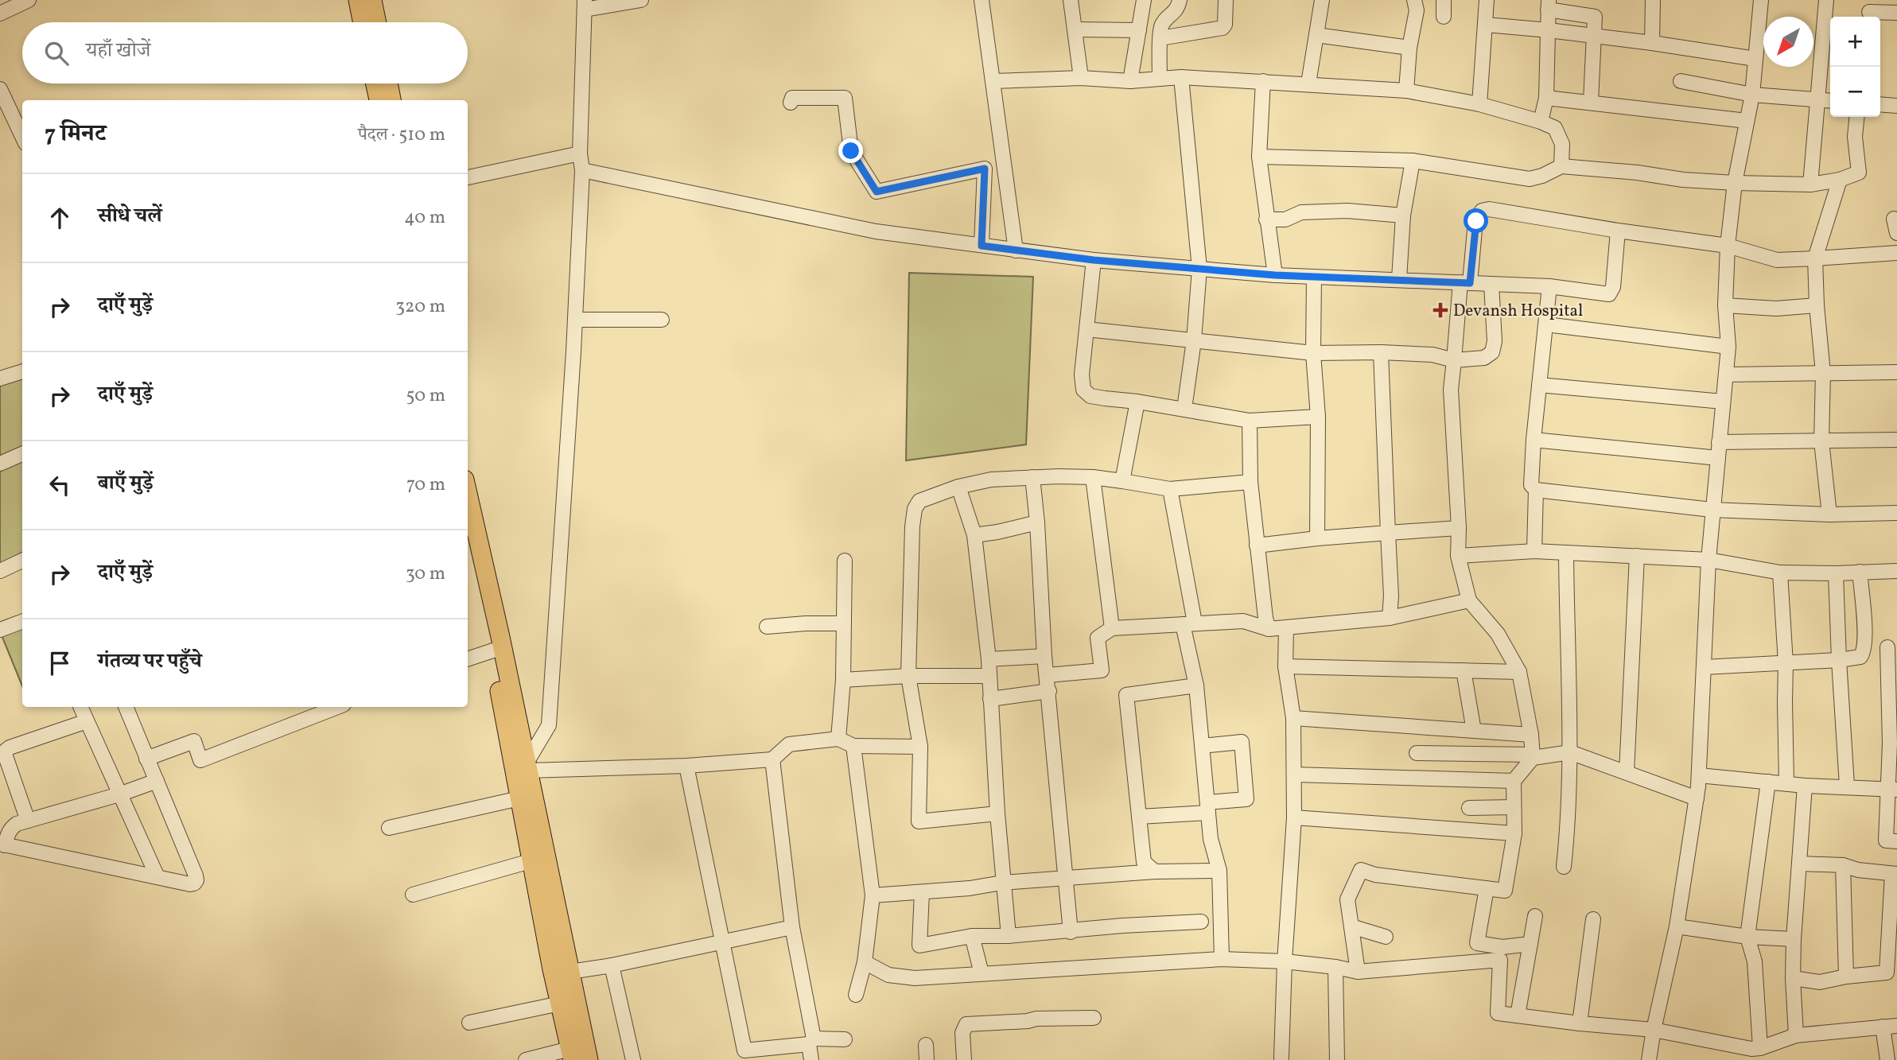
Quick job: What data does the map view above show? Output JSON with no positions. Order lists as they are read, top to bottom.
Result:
{
  "places": {
    "health": ["Devansh Hospital"]
  },
  "north": "bottom left",
  "page": {
    "map_buttons": ["+", "−"],
    "search": "यहाँ खोजें",
    "heading": ["7 मिनट", "पैदल · 510 m"],
    "list": [
      ["सीधे चलें", "40 m"],
      ["दाएँ मुड़ें", "320 m"],
      ["दाएँ मुड़ें", "50 m"],
      ["बाएँ मुड़ें", "70 m"],
      ["दाएँ मुड़ें", "30 m"],
      "गंतव्य पर पहुँचे"
    ]
  }
}
